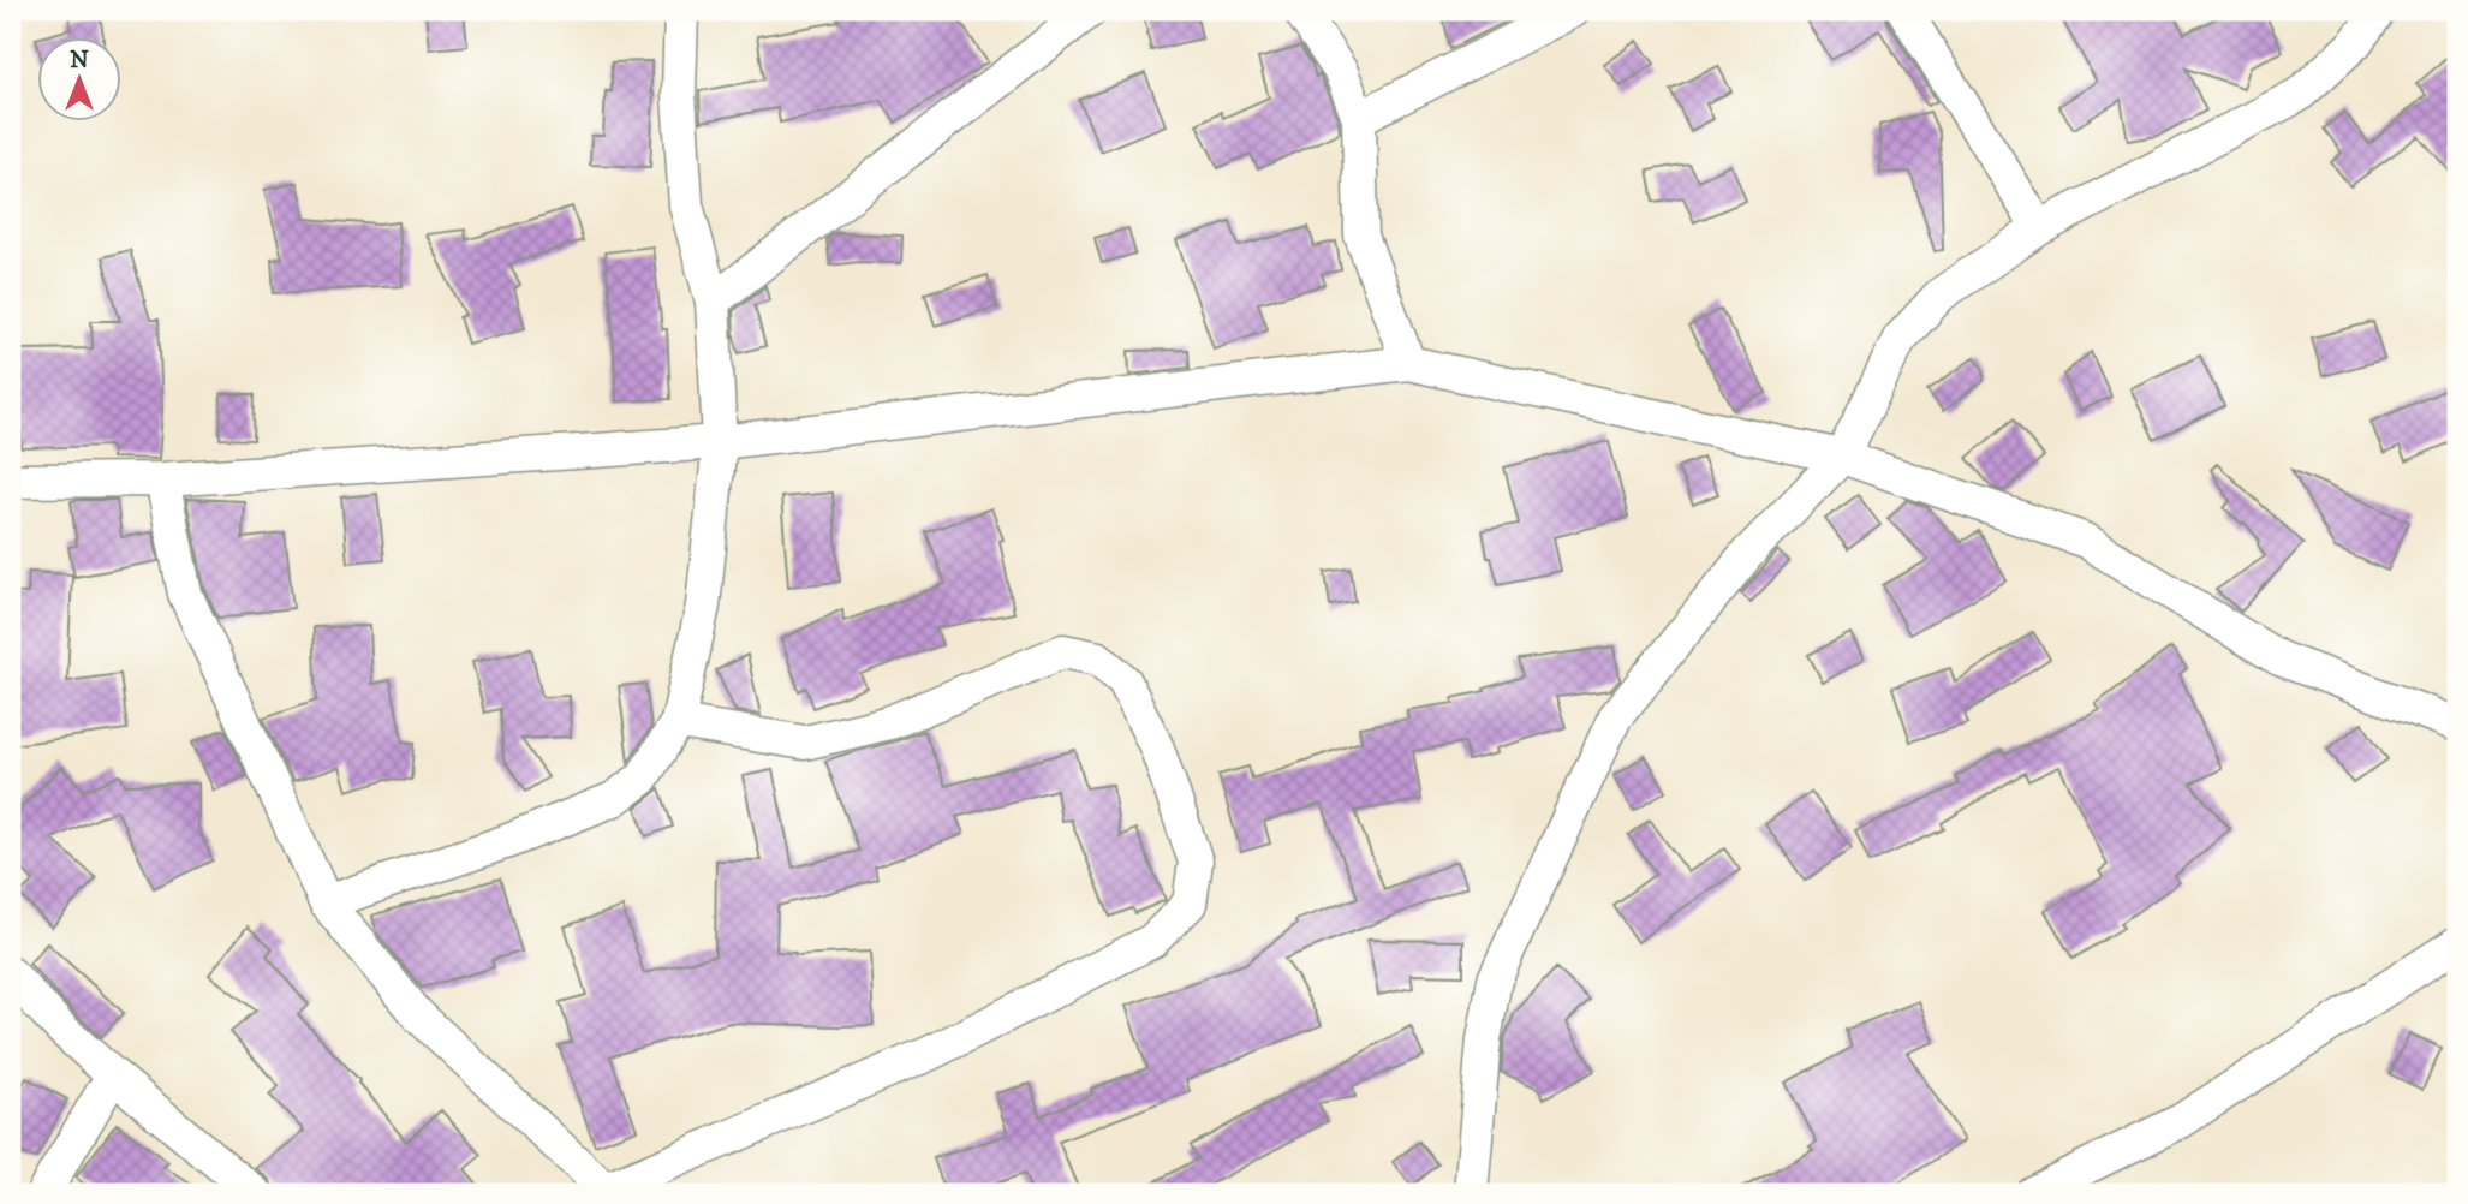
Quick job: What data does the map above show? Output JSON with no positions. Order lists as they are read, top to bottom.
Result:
{
  "north": "top"
}
